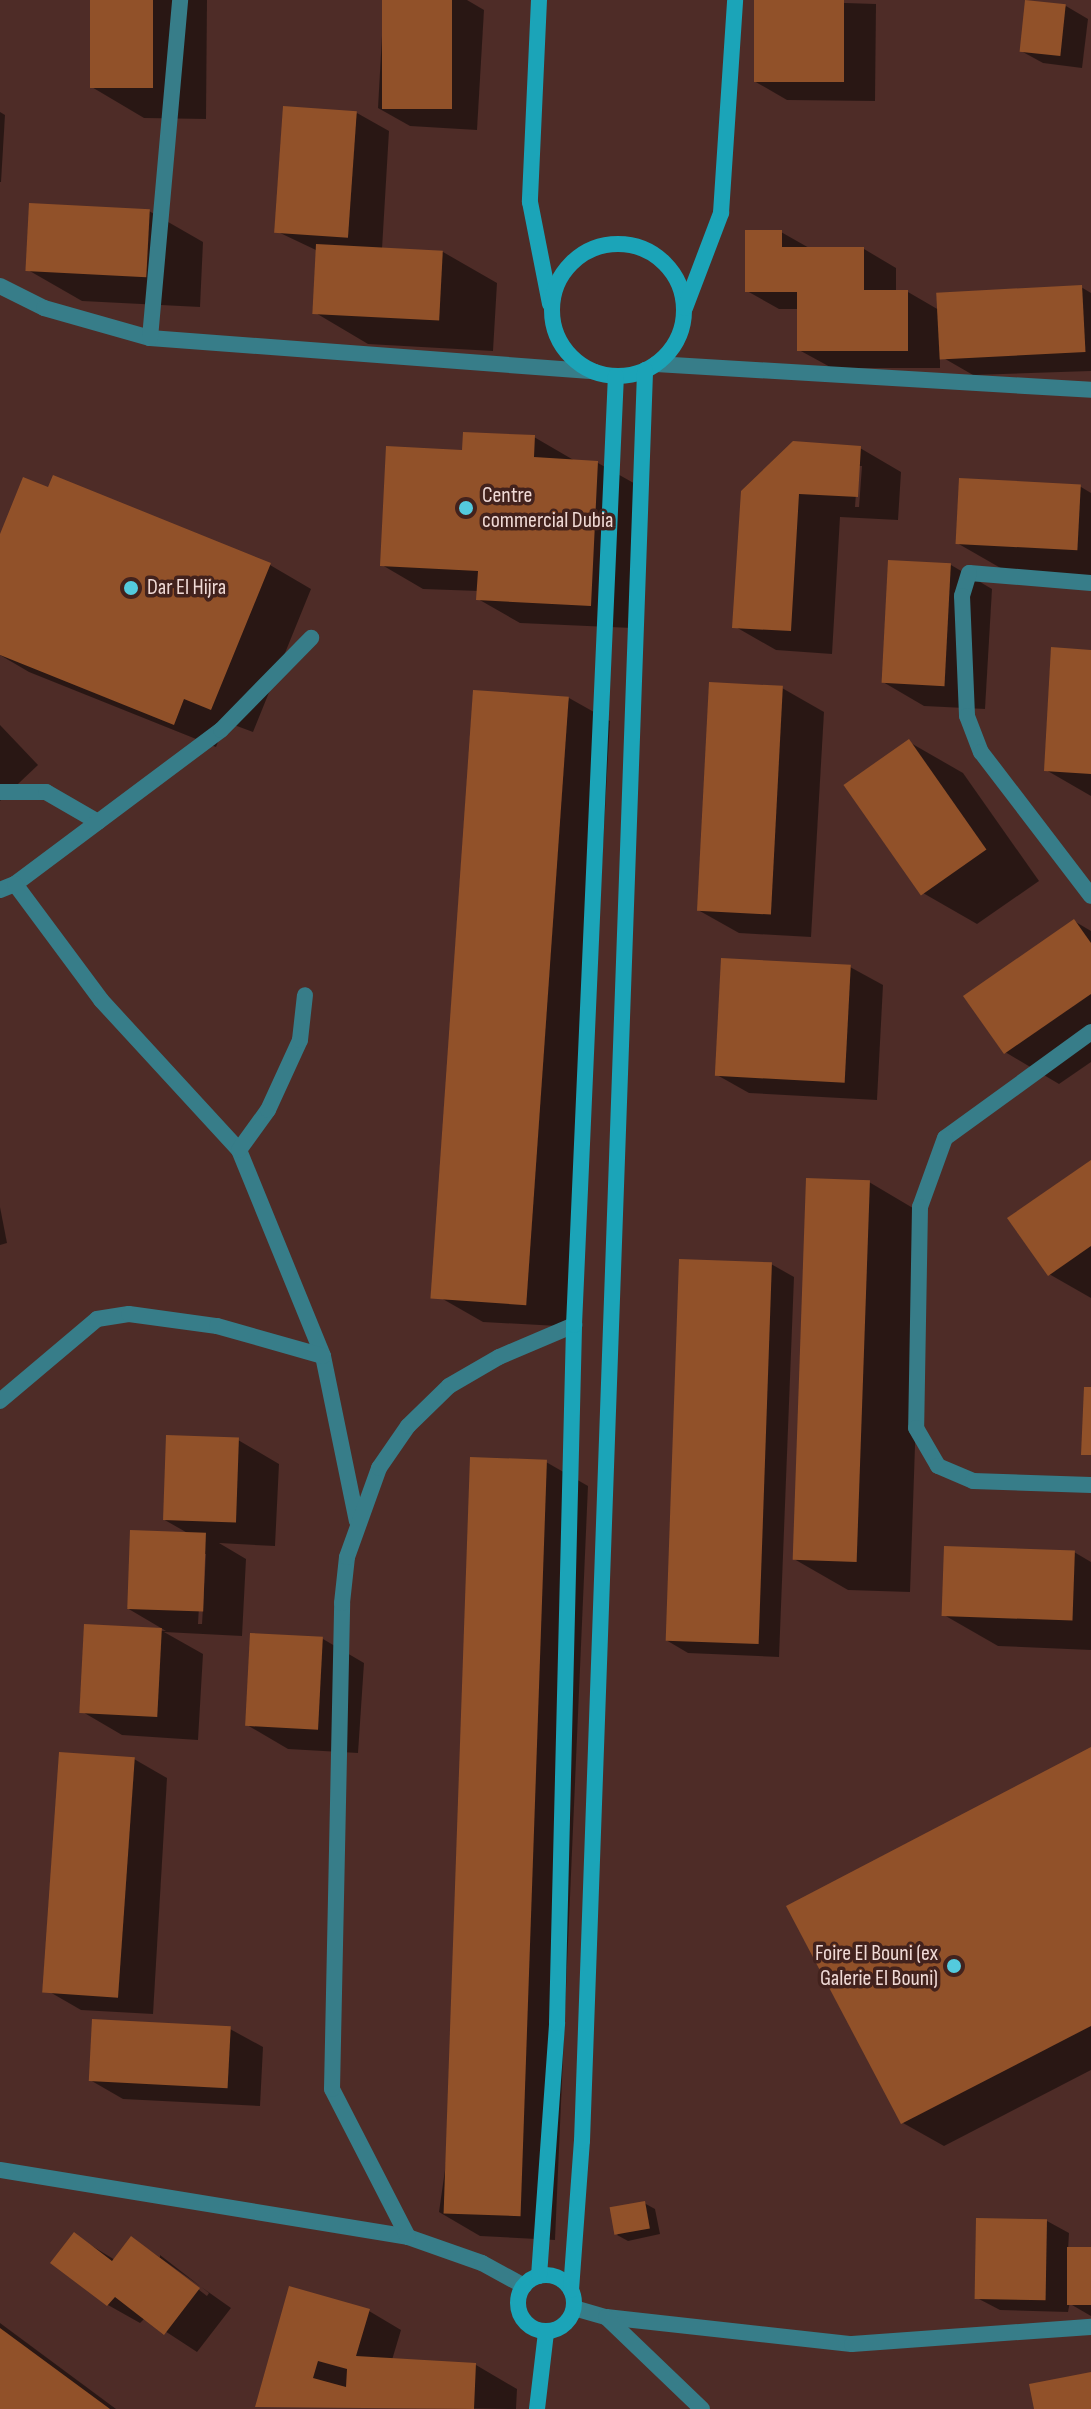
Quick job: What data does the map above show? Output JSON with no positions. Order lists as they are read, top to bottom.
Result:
{
  "places": ["Centre commercial Dubia", "Dar El Hijra", "Foire El Bouni (ex Galerie El Bouni)"]
}
